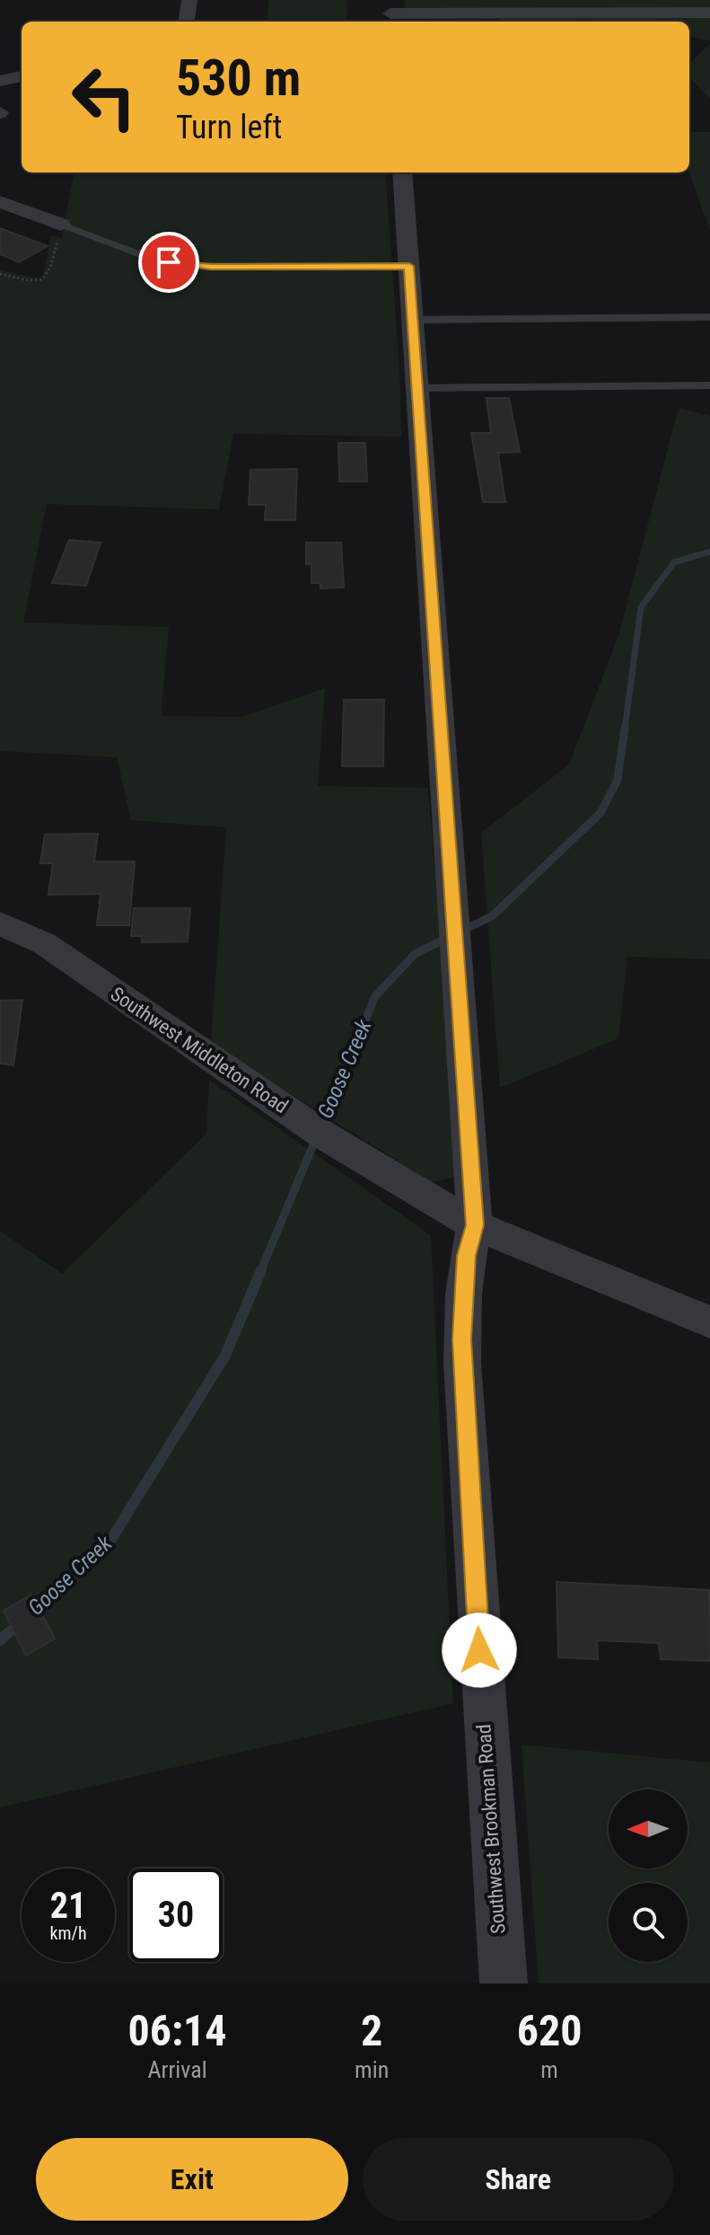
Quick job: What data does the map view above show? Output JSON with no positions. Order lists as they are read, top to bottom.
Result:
{
  "streets": {
    "street": ["Southwest Middleton Road", "Southwest Brookman Road"]
  },
  "crossings": [
    ["Southwest Middleton Road", "Southwest Brookman Road"]
  ],
  "water": ["Goose Creek"],
  "north": "left",
  "page": {
    "turn": ["530 m", "Turn left"],
    "speed": "21 km/h",
    "limit": "30",
    "eta": [
      "06:14",
      "Arrival",
      "2",
      "min",
      "620",
      "m"
    ],
    "buttons": ["Exit", "Share"]
  }
}
